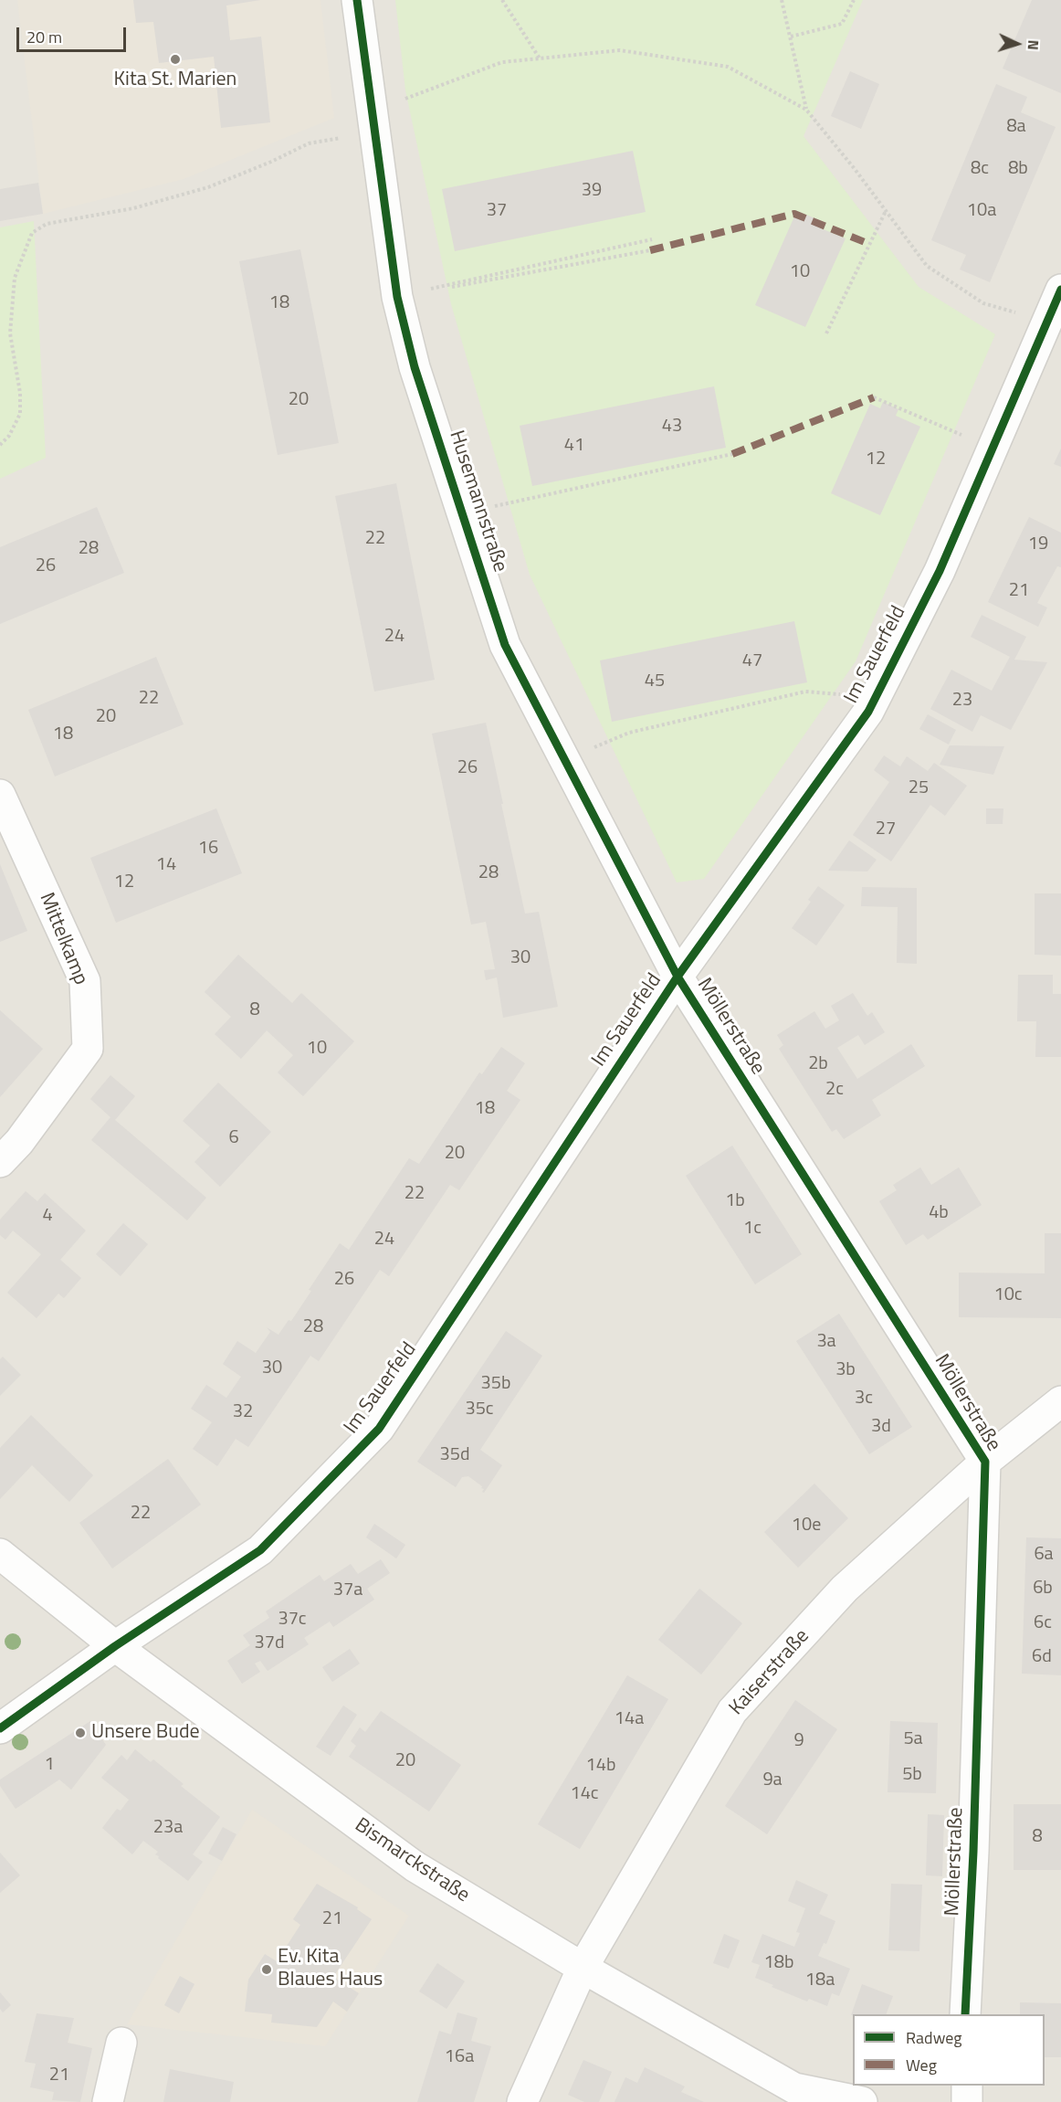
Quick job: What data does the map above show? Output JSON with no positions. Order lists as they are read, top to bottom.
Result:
{
  "streets": {
    "street": [
      "Husemannstraße",
      "Im Sauerfeld",
      "Mittelkamp",
      "Möllerstraße",
      "Kaiserstraße",
      "Bismarckstraße"
    ]
  },
  "crossings": [
    ["Husemannstraße", "Im Sauerfeld"],
    ["Husemannstraße", "Möllerstraße"],
    ["Im Sauerfeld", "Möllerstraße"],
    ["Im Sauerfeld", "Bismarckstraße"],
    ["Möllerstraße", "Kaiserstraße"],
    ["Kaiserstraße", "Bismarckstraße"]
  ],
  "places": ["Kita St. Marien", "Unsere Bude", "Ev. Kita Blaues Haus"],
  "house_numbers": [
    "8a",
    "8c",
    "8b",
    "39",
    "37",
    "10a",
    "10",
    "18",
    "20",
    "43",
    "41",
    "12",
    "22",
    "19",
    "28",
    "26",
    "21",
    "24",
    "47",
    "45",
    "22",
    "23",
    "20",
    "18",
    "26",
    "25",
    "27",
    "16",
    "14",
    "28",
    "12",
    "30",
    "8",
    "10",
    "2b",
    "2c",
    "18",
    "6",
    "20",
    "22",
    "1b",
    "4b",
    "4",
    "1c",
    "24",
    "26",
    "10c",
    "28",
    "3a",
    "30",
    "3b",
    "35b",
    "3c",
    "35c",
    "32",
    "3d",
    "35d",
    "22",
    "10e",
    "6a",
    "6b",
    "37a",
    "37c",
    "6c",
    "37d",
    "6d",
    "14a",
    "5a",
    "9",
    "20",
    "1",
    "14b",
    "5b",
    "9a",
    "14c",
    "23a",
    "8",
    "21",
    "18b",
    "18a",
    "16a",
    "21"
  ],
  "legend": ["Radweg", "Weg"],
  "scale_bar": "20 m",
  "north": "right"
}
